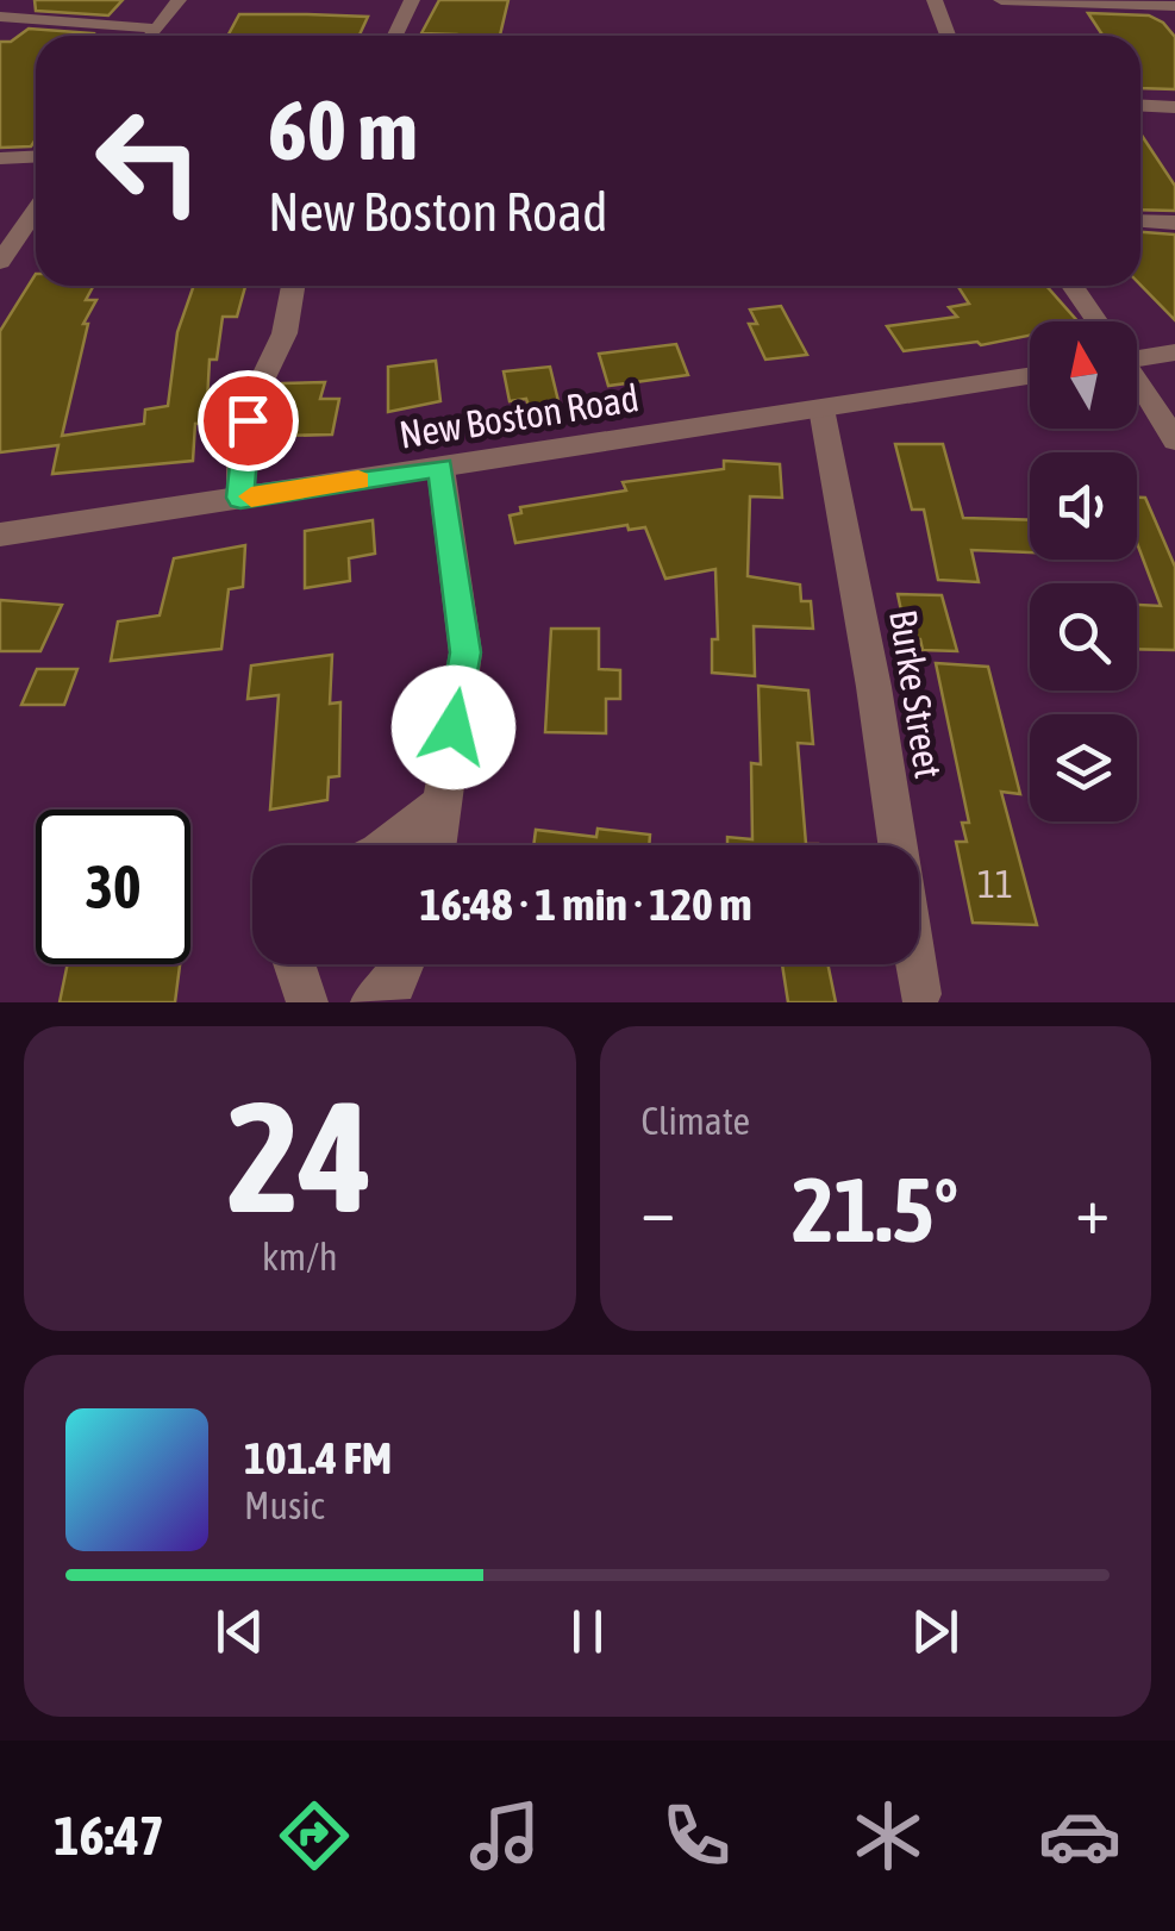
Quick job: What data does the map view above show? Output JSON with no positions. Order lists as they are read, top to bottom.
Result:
{
  "streets": {
    "street": ["New Boston Road", "Burke Street"]
  },
  "crossings": [
    ["New Boston Road", "Burke Street"]
  ],
  "house_numbers": ["11"],
  "north": "top",
  "page": {
    "turn": ["60 m", "New Boston Road"],
    "limit": "30",
    "trip": "16:48 · 1 min · 120 m",
    "tile": [
      ["24", "km/h"],
      "Climate"
    ],
    "heat": ["−", "21.5°", "+"],
    "song": ["101.4 FM", "Music"],
    "tabs": "16:47"
  }
}
